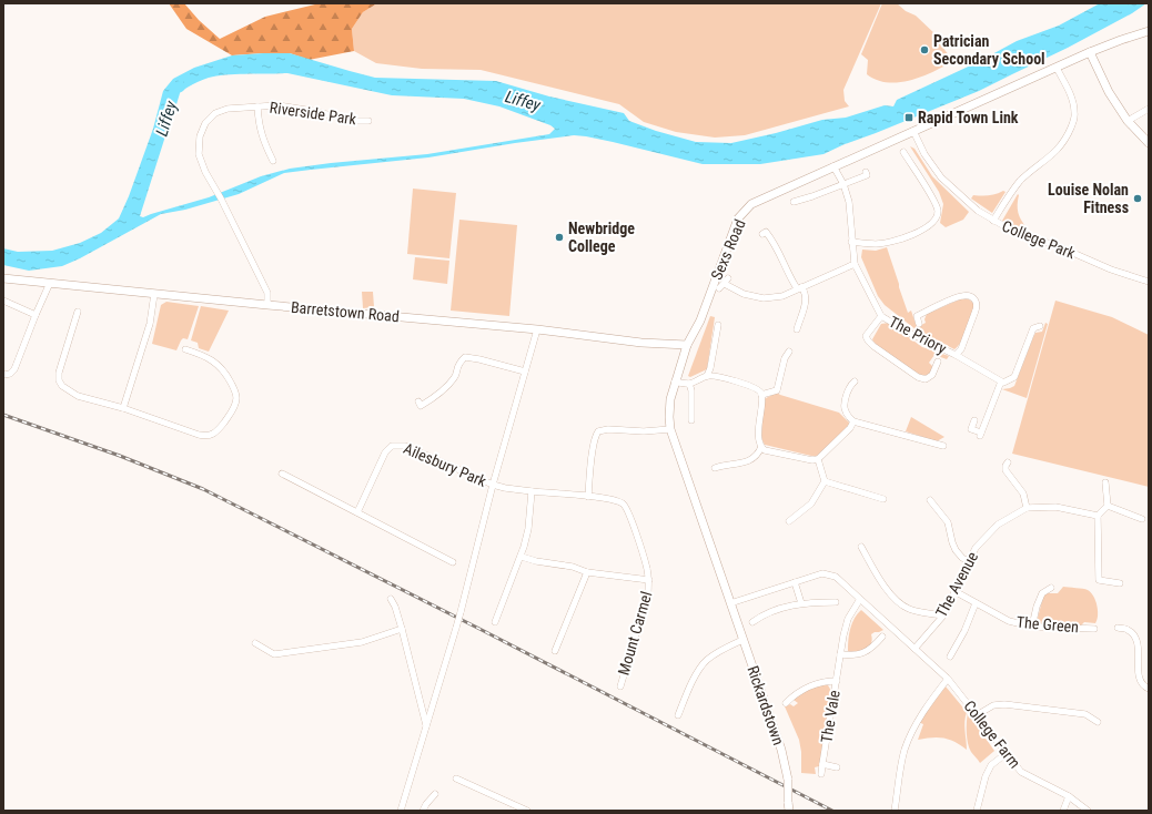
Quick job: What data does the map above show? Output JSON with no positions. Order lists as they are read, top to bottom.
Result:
{
  "streets": {
    "street": [
      "Riverside Park",
      "College Park",
      "Sexs Road",
      "Barretstown Road",
      "The Priory",
      "Ailesbury Park",
      "The Avenue",
      "The Green",
      "Mount Carmel",
      "Rickardstown",
      "The Vale",
      "College Farm"
    ]
  },
  "crossings": [
    ["Riverside Park", "Barretstown Road"],
    ["College Park", "Sexs Road"],
    ["Sexs Road", "Barretstown Road"],
    ["Sexs Road", "Rickardstown"],
    ["Sexs Road", "College Farm"],
    ["Ailesbury Park", "Mount Carmel"],
    ["The Avenue", "The Green"],
    ["The Avenue", "College Farm"],
    ["Rickardstown", "College Farm"],
    ["The Vale", "College Farm"]
  ],
  "water": ["Liffey"],
  "places": {
    "other": ["Patrician Secondary School", "Louise Nolan Fitness", "Newbridge College"],
    "transit": ["Rapid Town Link"]
  }
}
